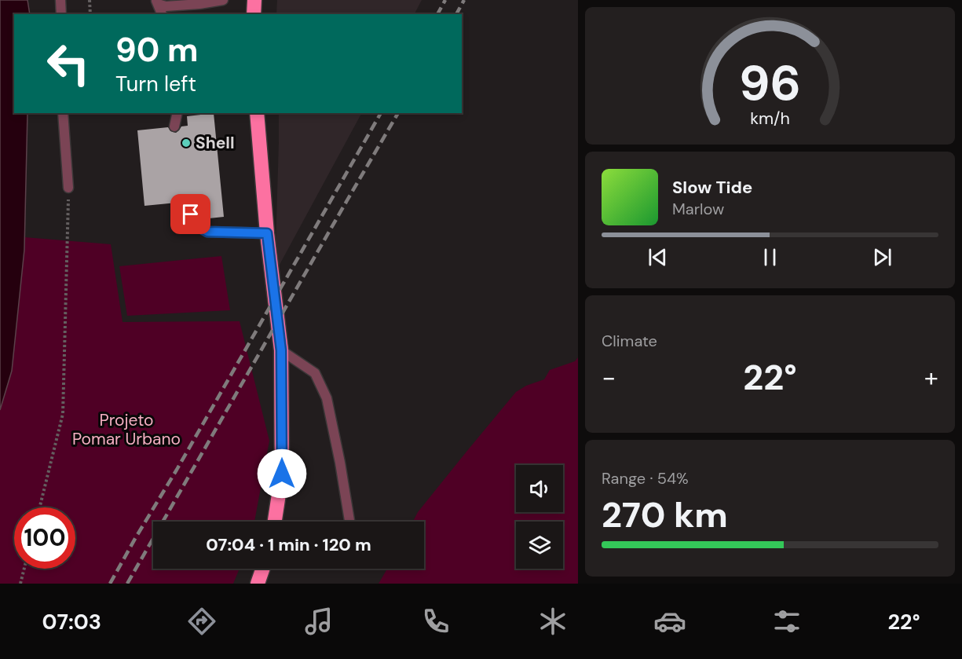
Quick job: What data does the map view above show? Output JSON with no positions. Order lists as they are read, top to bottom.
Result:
{
  "parks": ["Projeto Pomar Urbano"],
  "places": ["Shell"],
  "page": {
    "turn": ["90 m", "Turn left"],
    "song": ["Slow Tide", "Marlow"],
    "tile": [
      "Climate",
      ["Range · 54%", "270 km"]
    ],
    "heat": ["−", "22°", "+"],
    "limit": "100",
    "trip": "07:04 · 1 min · 120 m",
    "tabs": ["07:03", "22°"],
    "gauge": ["96", "km/h"]
  }
}
